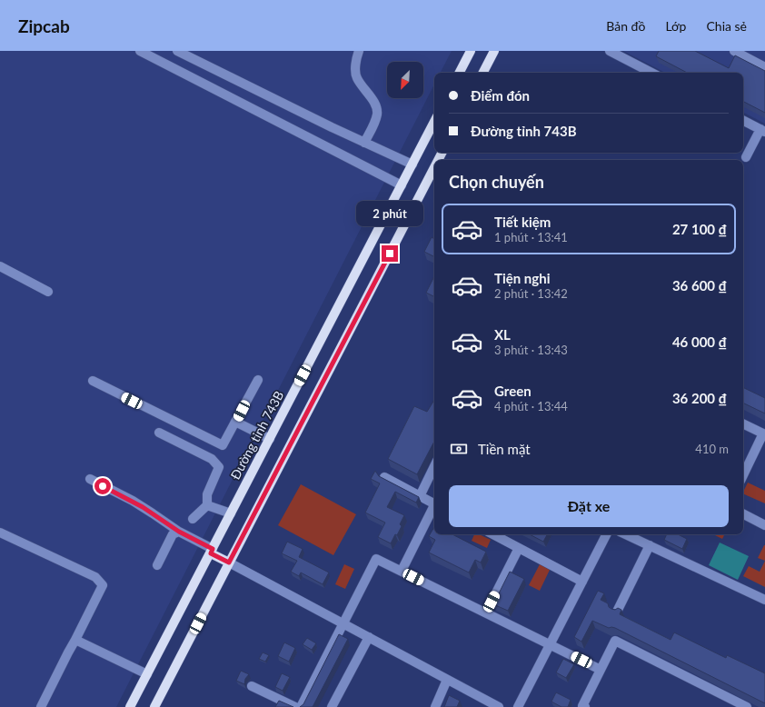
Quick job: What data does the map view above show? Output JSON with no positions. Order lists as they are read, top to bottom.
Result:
{
  "streets": {
    "main road": ["Đường tỉnh 743B"]
  },
  "north": "bottom left",
  "page": {
    "header": "Zipcab",
    "nav": ["Bản đồ", "Lớp", "Chia sẻ"],
    "banner": ["Điểm đón", "Đường tỉnh 743B"],
    "heading": "Chọn chuyến",
    "bubble": "2 phút",
    "list": [
      {
        "name": "Tiết kiệm",
        "note": "1 phút · 13:41",
        "value": "27 100 ₫"
      },
      {
        "name": "Tiện nghi",
        "note": "2 phút · 13:42",
        "value": "36 600 ₫"
      },
      {
        "name": "XL",
        "note": "3 phút · 13:43",
        "value": "46 000 ₫"
      },
      {
        "name": "Green",
        "note": "4 phút · 13:44",
        "value": "36 200 ₫"
      }
    ],
    "pay": ["Tiền mặt", "410 m"],
    "buttons": "Đặt xe"
  }
}
